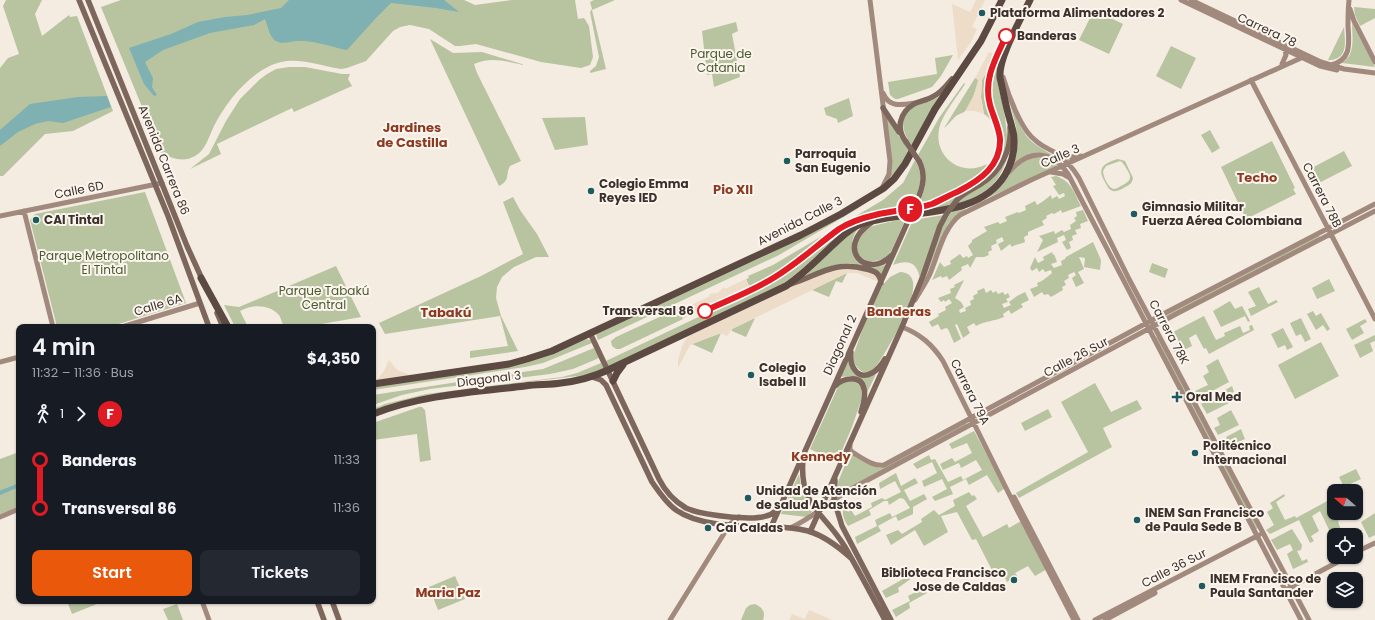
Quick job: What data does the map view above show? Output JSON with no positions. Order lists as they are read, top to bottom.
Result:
{
  "streets": {
    "highway": ["Avenida Calle 3", "Diagonal 3"],
    "main road": ["Avenida Carrera 86", "Diagonal 2"],
    "street": [
      "Carrera 78",
      "Calle 3",
      "Calle 6D",
      "Carrera 78B",
      "Calle 6A",
      "Carrera 78K",
      "Calle 26 Sur",
      "Carrera 79A",
      "Calle 36 Sur"
    ]
  },
  "crossings": [
    ["Carrera 78", "Calle 3"],
    ["Calle 3", "Carrera 78B"],
    ["Calle 3", "Carrera 78K"],
    ["Avenida Carrera 86", "Calle 6D"],
    ["Avenida Carrera 86", "Calle 6A"],
    ["Carrera 78B", "Calle 26 Sur"],
    ["Avenida Calle 3", "Diagonal 3"],
    ["Carrera 78K", "Calle 26 Sur"],
    ["Carrera 78K", "Calle 36 Sur"],
    ["Calle 26 Sur", "Carrera 79A"]
  ],
  "districts": [
    "Jardines de Castilla",
    "Techo",
    "Pio XII",
    "Banderas",
    "Tabakú",
    "Kennedy",
    "Maria Paz"
  ],
  "parks": ["Parque de Catania", "Parque Metropolitano El Tintal", "Parque Tabakú Central"],
  "places": {
    "other": [
      "Plataforma Alimentadores 2",
      "Banderas",
      "Parroquia San Eugenio",
      "Colegio Emma Reyes IED",
      "Gimnasio Militar Fuerza Aérea Colombiana",
      "CAI Tintal",
      "Transversal 86",
      "Colegio Isabel II",
      "Politécnico Internacional",
      "Unidad de Atención de salud Abastos",
      "INEM San Francisco de Paula Sede B",
      "Cai Caldas",
      "Biblioteca Francisco Jose de Caldas",
      "INEM Francisco de Paula Santander"
    ],
    "health": ["Oral Med"]
  },
  "lines": ["bus line F"],
  "north": "left",
  "page": {
    "on_map": "F",
    "heading": ["4 min", "11:32 – 11:36 · Bus", "$4,350"],
    "legs": ["1", "F"],
    "list": [
      {
        "name": "Banderas",
        "value": "11:33"
      },
      {
        "name": "Transversal 86",
        "value": "11:36"
      }
    ],
    "buttons": ["Start", "Tickets"]
  }
}
